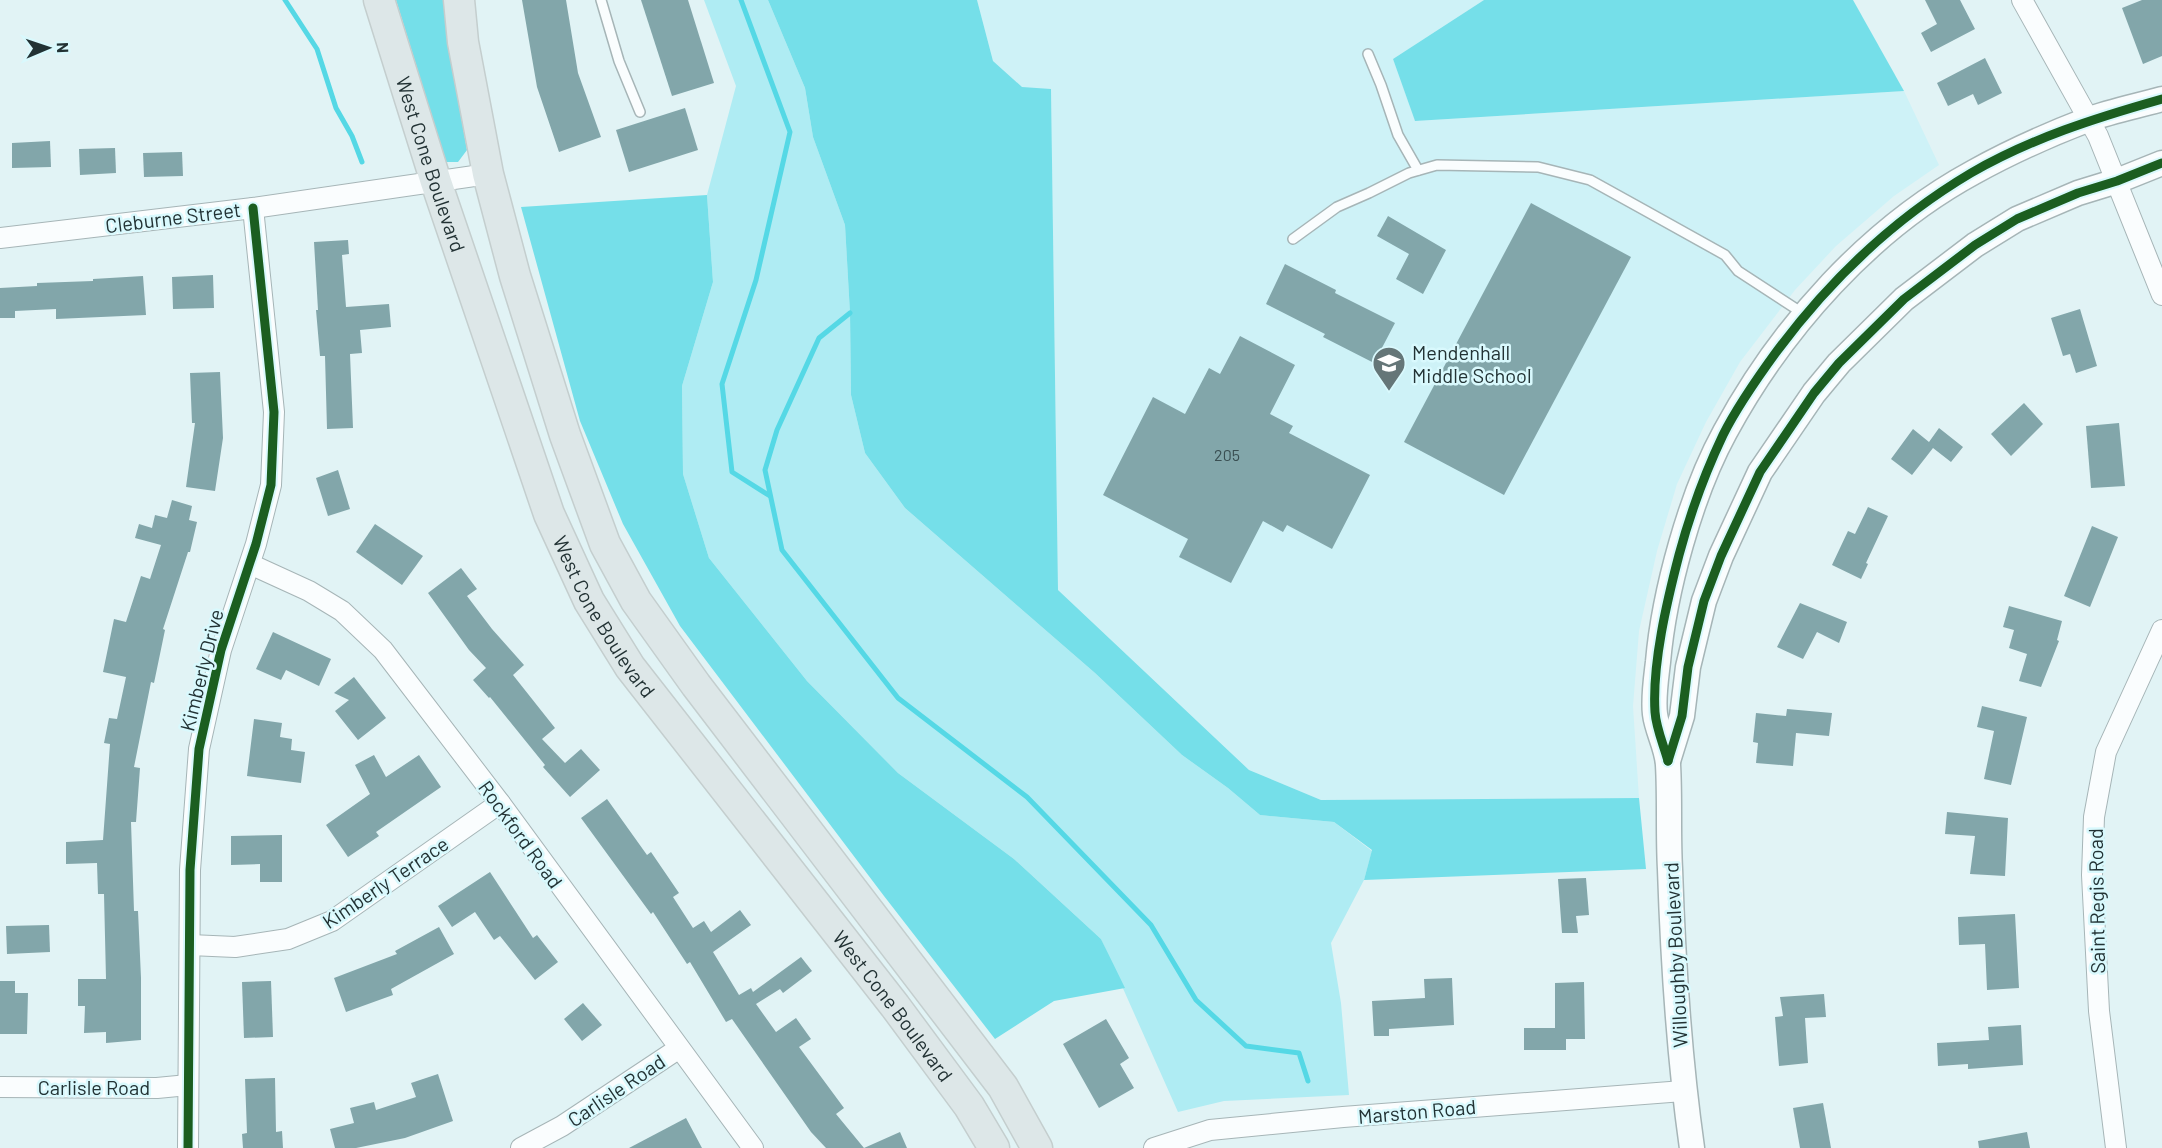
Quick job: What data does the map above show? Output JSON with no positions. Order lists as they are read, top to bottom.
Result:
{
  "streets": {
    "main road": ["West Cone Boulevard"],
    "street": [
      "Cleburne Street",
      "Kimberly Drive",
      "Rockford Road",
      "Kimberly Terrace",
      "Saint Regis Road",
      "Willoughby Boulevard",
      "Carlisle Road",
      "Marston Road"
    ]
  },
  "crossings": [
    ["West Cone Boulevard", "Cleburne Street"],
    ["Cleburne Street", "Kimberly Drive"],
    ["Kimberly Drive", "Rockford Road"],
    ["Kimberly Drive", "Kimberly Terrace"],
    ["Kimberly Drive", "Carlisle Road"],
    ["Rockford Road", "Kimberly Terrace"],
    ["Rockford Road", "Carlisle Road"],
    ["Willoughby Boulevard", "Marston Road"]
  ],
  "places": {
    "school or university": ["Mendenhall Middle School"]
  },
  "house_numbers": ["205"],
  "north": "right"
}
